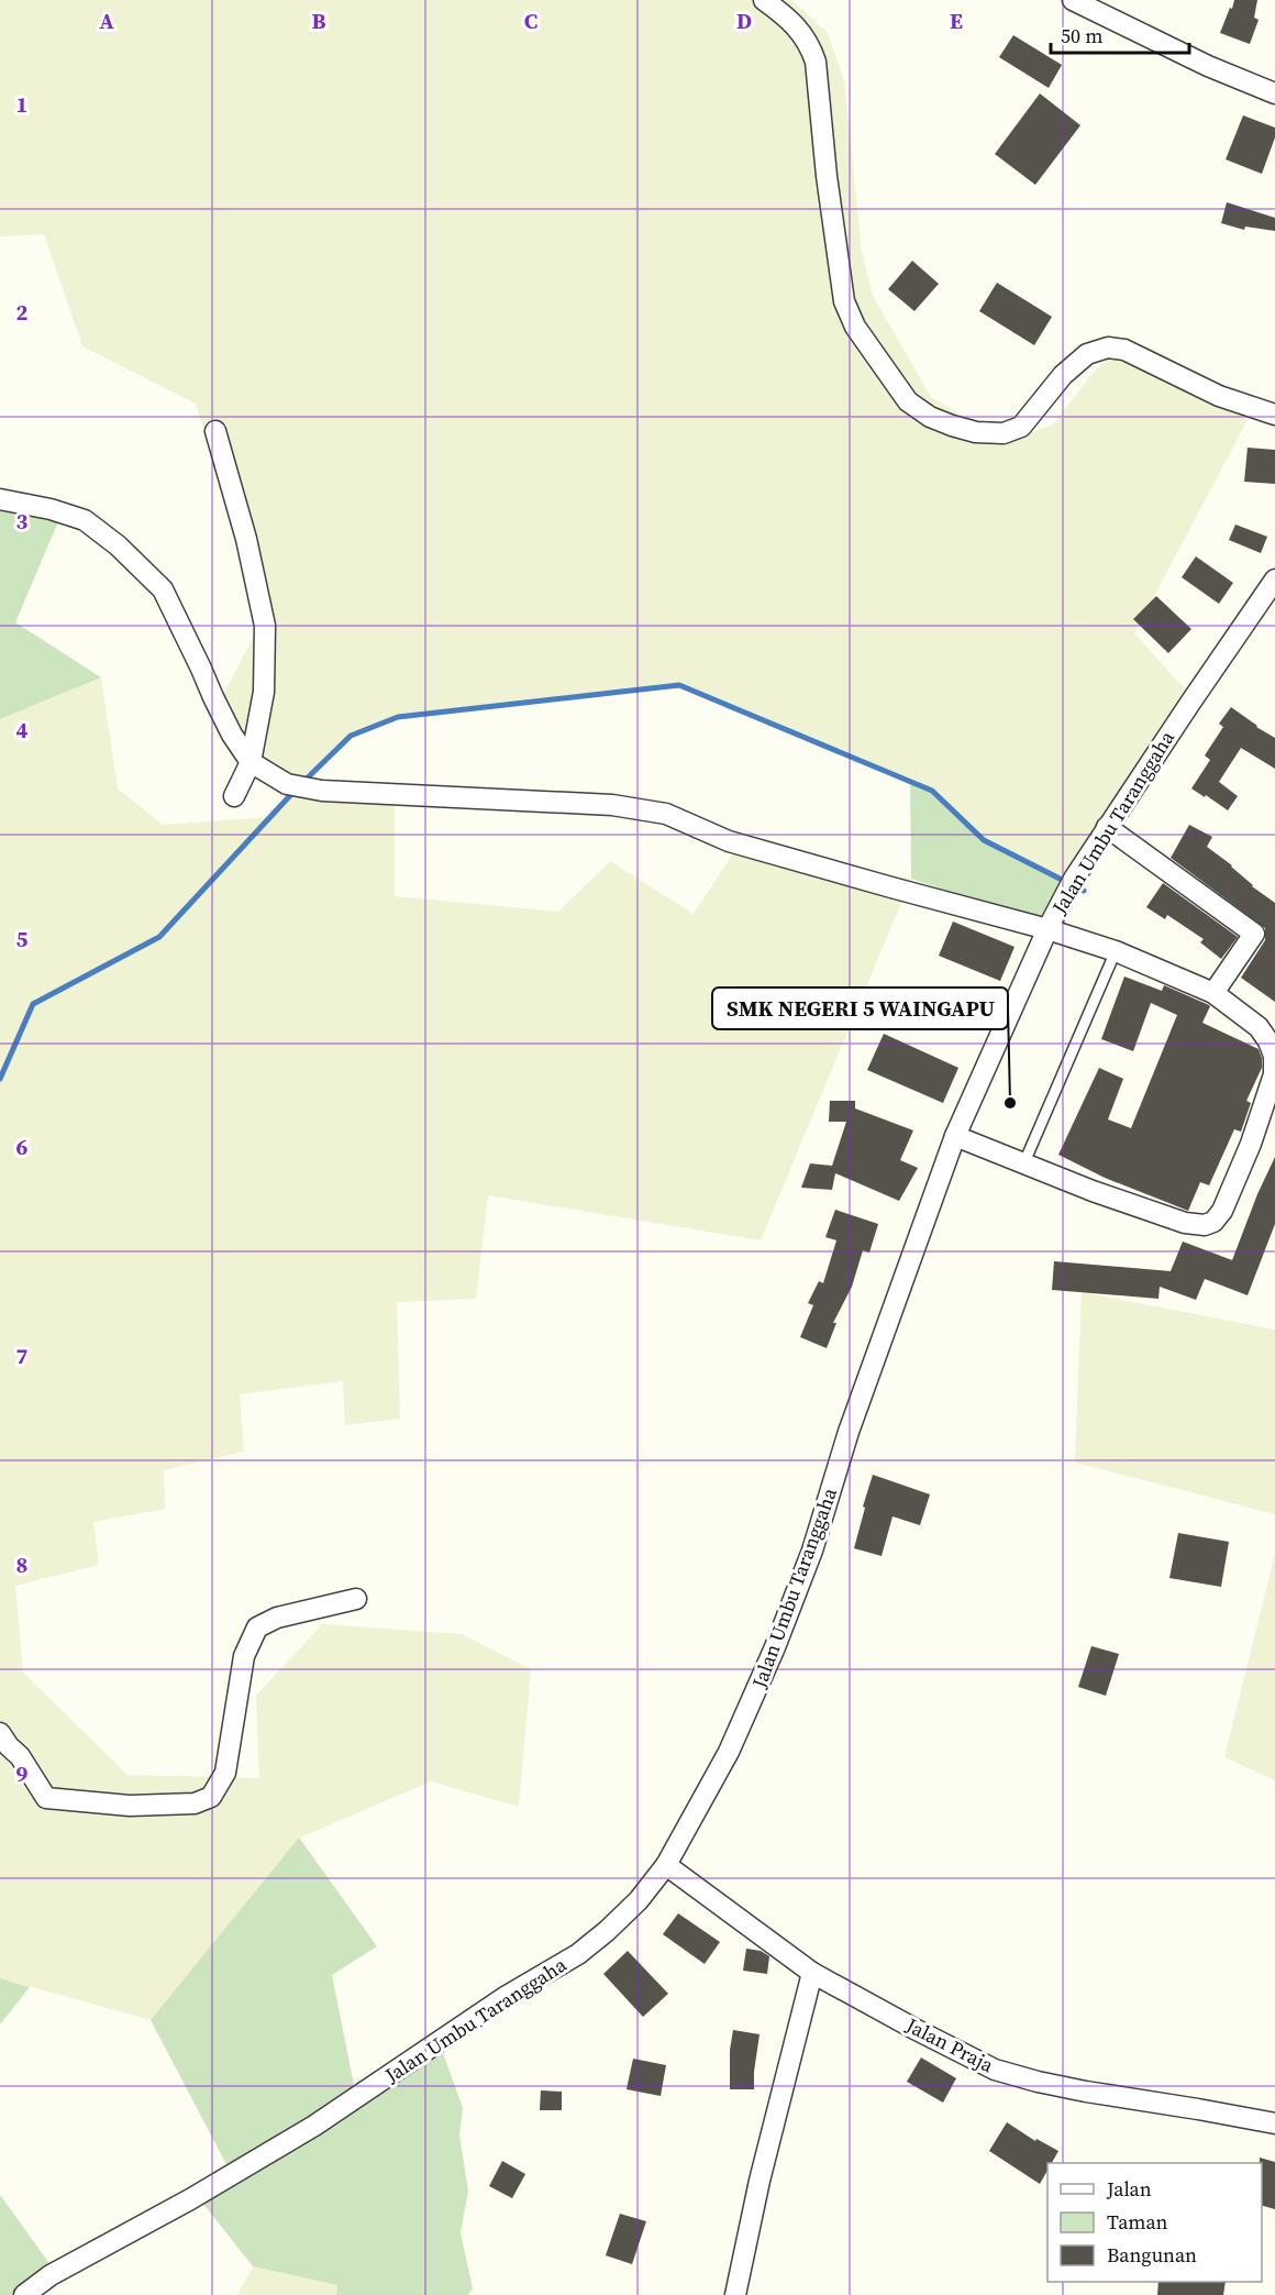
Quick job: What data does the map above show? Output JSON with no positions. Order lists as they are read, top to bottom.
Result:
{
  "streets": {
    "street": ["Jalan Umbu Taranggaha", "Jalan Praja"]
  },
  "crossings": [
    ["Jalan Umbu Taranggaha", "Jalan Praja"]
  ],
  "places": ["SMK NEGERI 5 WAINGAPU"],
  "legend": ["Jalan", "Taman", "Bangunan"],
  "scale_bar": "50 m",
  "grid": {
    "columns": [
      "A",
      "B",
      "C",
      "D",
      "E"
    ],
    "rows": [
      "1",
      "2",
      "3",
      "4",
      "5",
      "6",
      "7",
      "8",
      "9"
    ]
  }
}
